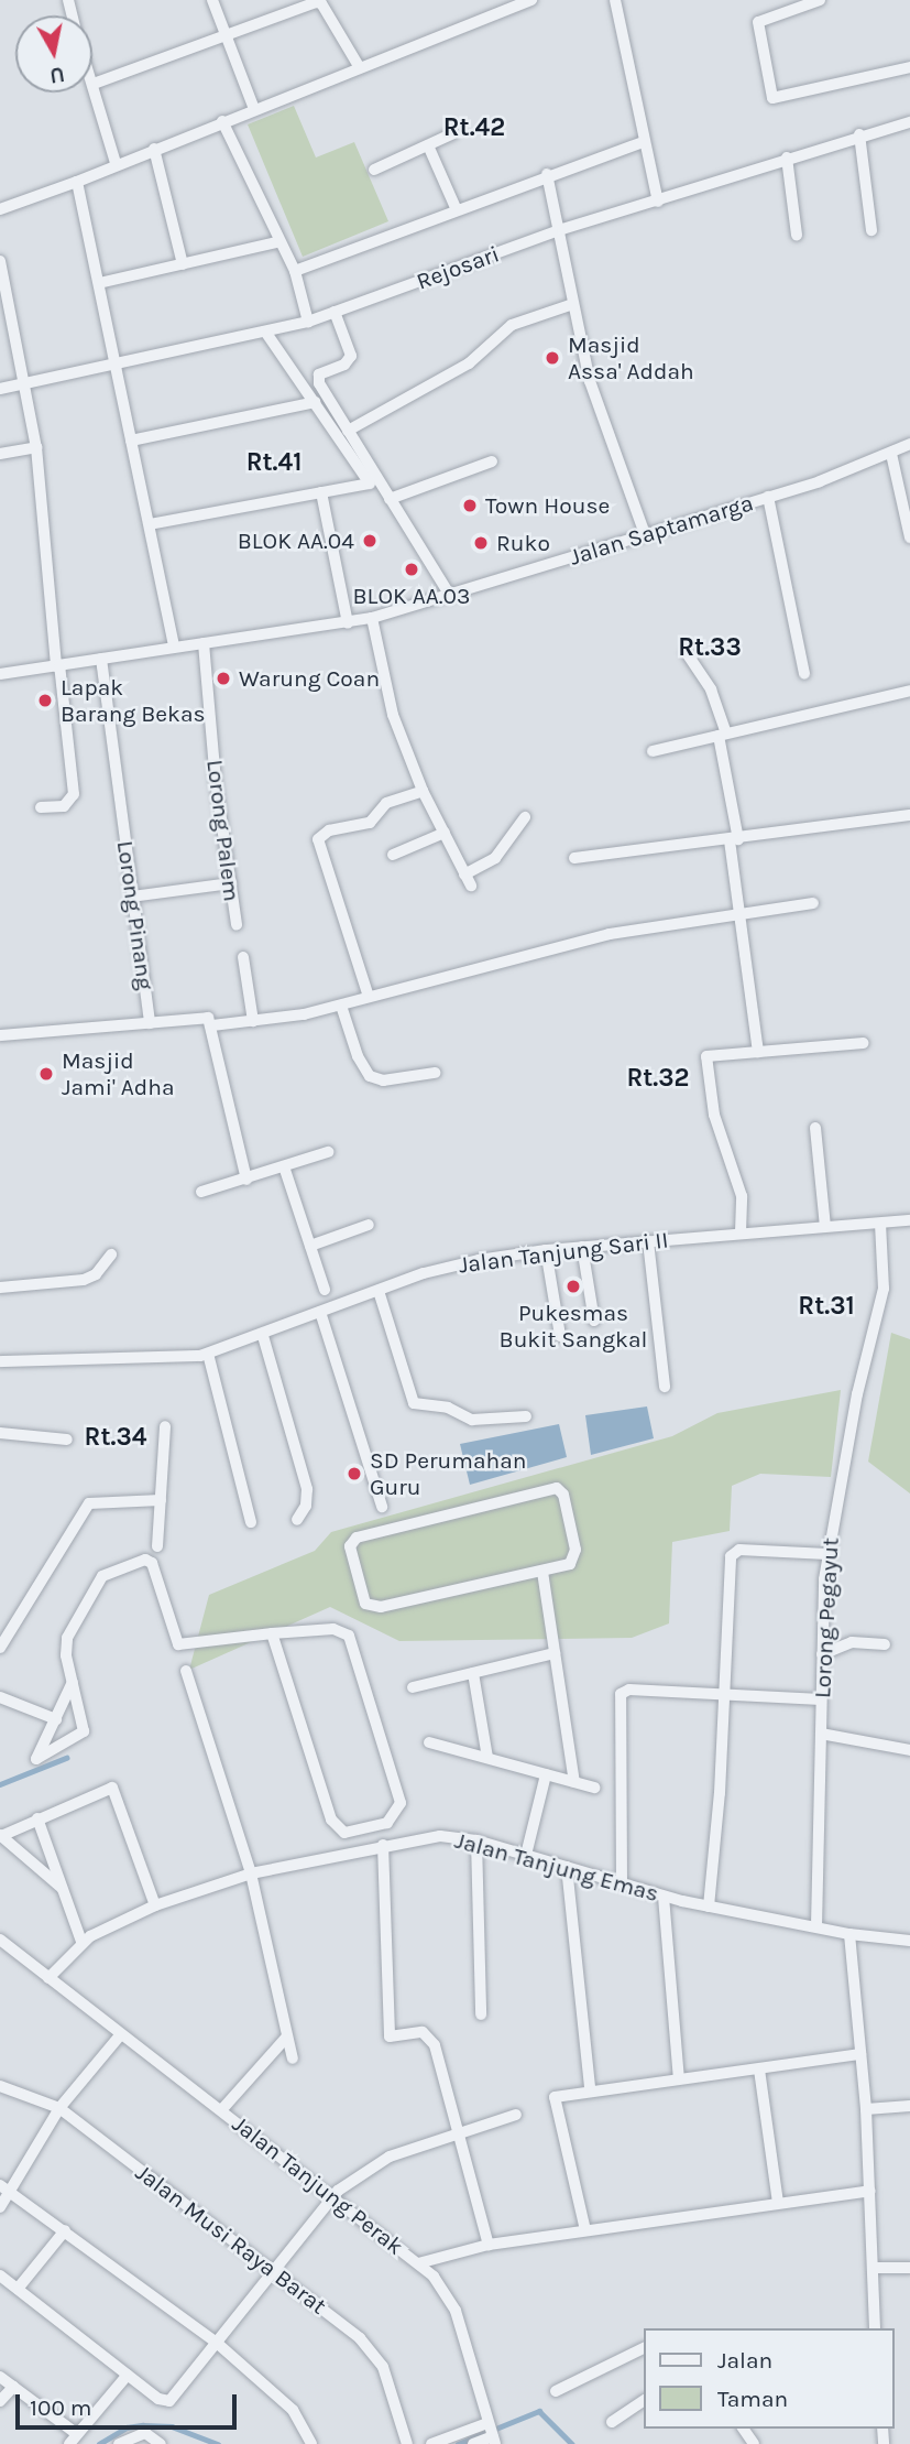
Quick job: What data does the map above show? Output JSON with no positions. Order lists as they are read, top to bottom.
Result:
{
  "streets": {
    "street": [
      "Rejosari",
      "Jalan Saptamarga",
      "Lorong Palem",
      "Lorong Pinang",
      "Jalan Tanjung Sari II",
      "Lorong Pegayut",
      "Jalan Tanjung Emas",
      "Jalan Tanjung Perak",
      "Jalan Musi Raya Barat"
    ]
  },
  "crossings": [
    ["Jalan Saptamarga", "Lorong Palem"],
    ["Jalan Saptamarga", "Lorong Pinang"],
    ["Jalan Tanjung Sari II", "Lorong Pegayut"],
    ["Lorong Pegayut", "Jalan Tanjung Emas"],
    ["Jalan Tanjung Emas", "Jalan Tanjung Perak"]
  ],
  "districts": [
    "Rt.42",
    "Rt.41",
    "Rt.33",
    "Rt.32",
    "Rt.31",
    "Rt.34"
  ],
  "places": [
    "Masjid Assa' Addah",
    "Town House",
    "BLOK AA.04",
    "Ruko",
    "BLOK AA.03",
    "Warung Coan",
    "Lapak Barang Bekas",
    "Masjid Jami' Adha",
    "Pukesmas Bukit Sangkal",
    "SD Perumahan Guru"
  ],
  "legend": ["Jalan", "Taman"],
  "scale_bar": "100 m",
  "north": "bottom"
}
